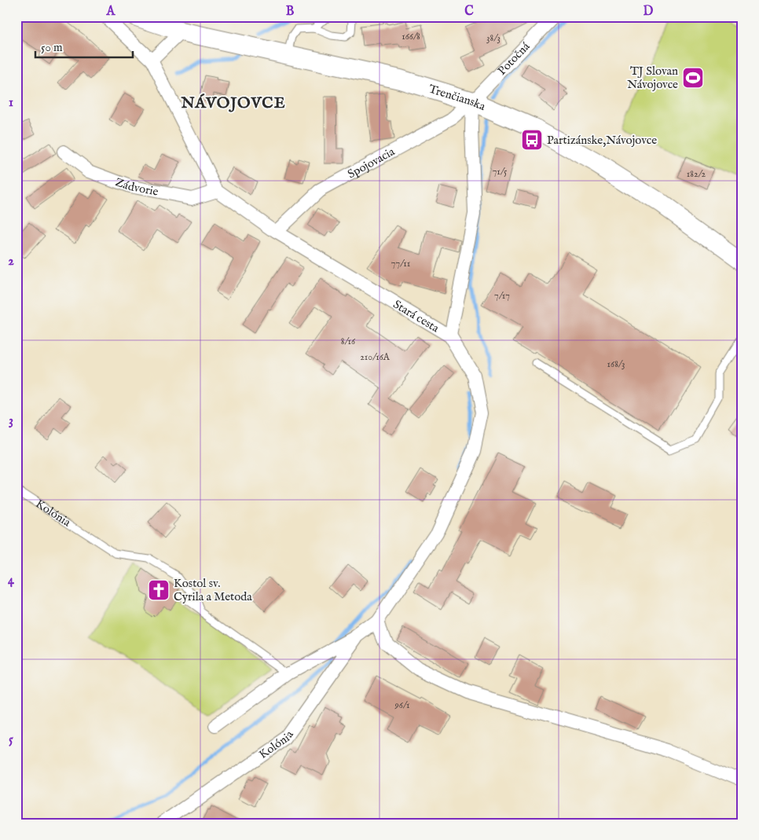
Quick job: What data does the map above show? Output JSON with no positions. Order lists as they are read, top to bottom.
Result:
{
  "streets": {
    "main road": ["Trenčianska"],
    "street": [
      "Potočná",
      "Spojovacia",
      "Zádvorie",
      "Stará cesta",
      "Kolónia"
    ]
  },
  "crossings": [
    ["Potočná", "Trenčianska"],
    ["Potočná", "Spojovacia"],
    ["Trenčianska", "Spojovacia"],
    ["Spojovacia", "Stará cesta"],
    ["Zádvorie", "Stará cesta"],
    ["Stará cesta", "Kolónia"]
  ],
  "districts": ["NÁVOJOVCE"],
  "places": {
    "sports": ["TJ Slovan Návojovce"],
    "bus stop": ["Partizánske,Návojovce"],
    "church": ["Kostol sv. Cyrila a Metoda"]
  },
  "house_numbers": [
    "166/8",
    "38/3",
    "71/5",
    "182/2",
    "77/11",
    "7/17",
    "8/16",
    "210/16A",
    "168/3",
    "96/1"
  ],
  "scale_bar": "50 m",
  "grid": {
    "columns": [
      "A",
      "B",
      "C",
      "D"
    ],
    "rows": [
      "1",
      "2",
      "3",
      "4",
      "5"
    ]
  }
}
